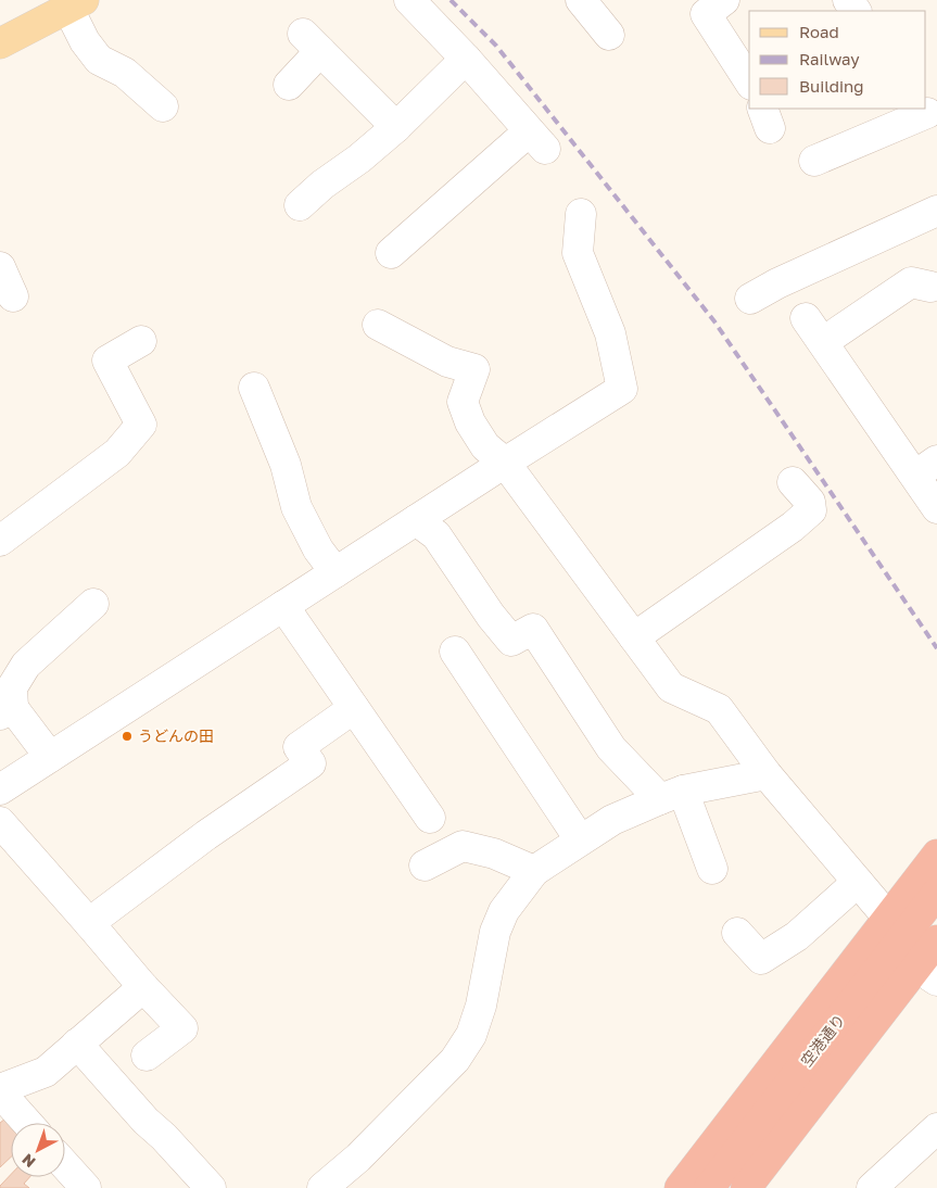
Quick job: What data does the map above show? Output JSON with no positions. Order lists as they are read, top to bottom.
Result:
{
  "streets": {
    "highway": ["空港通り"]
  },
  "places": ["うどんの田"],
  "legend": ["Road", "Railway", "Building"],
  "north": "bottom left"
}
